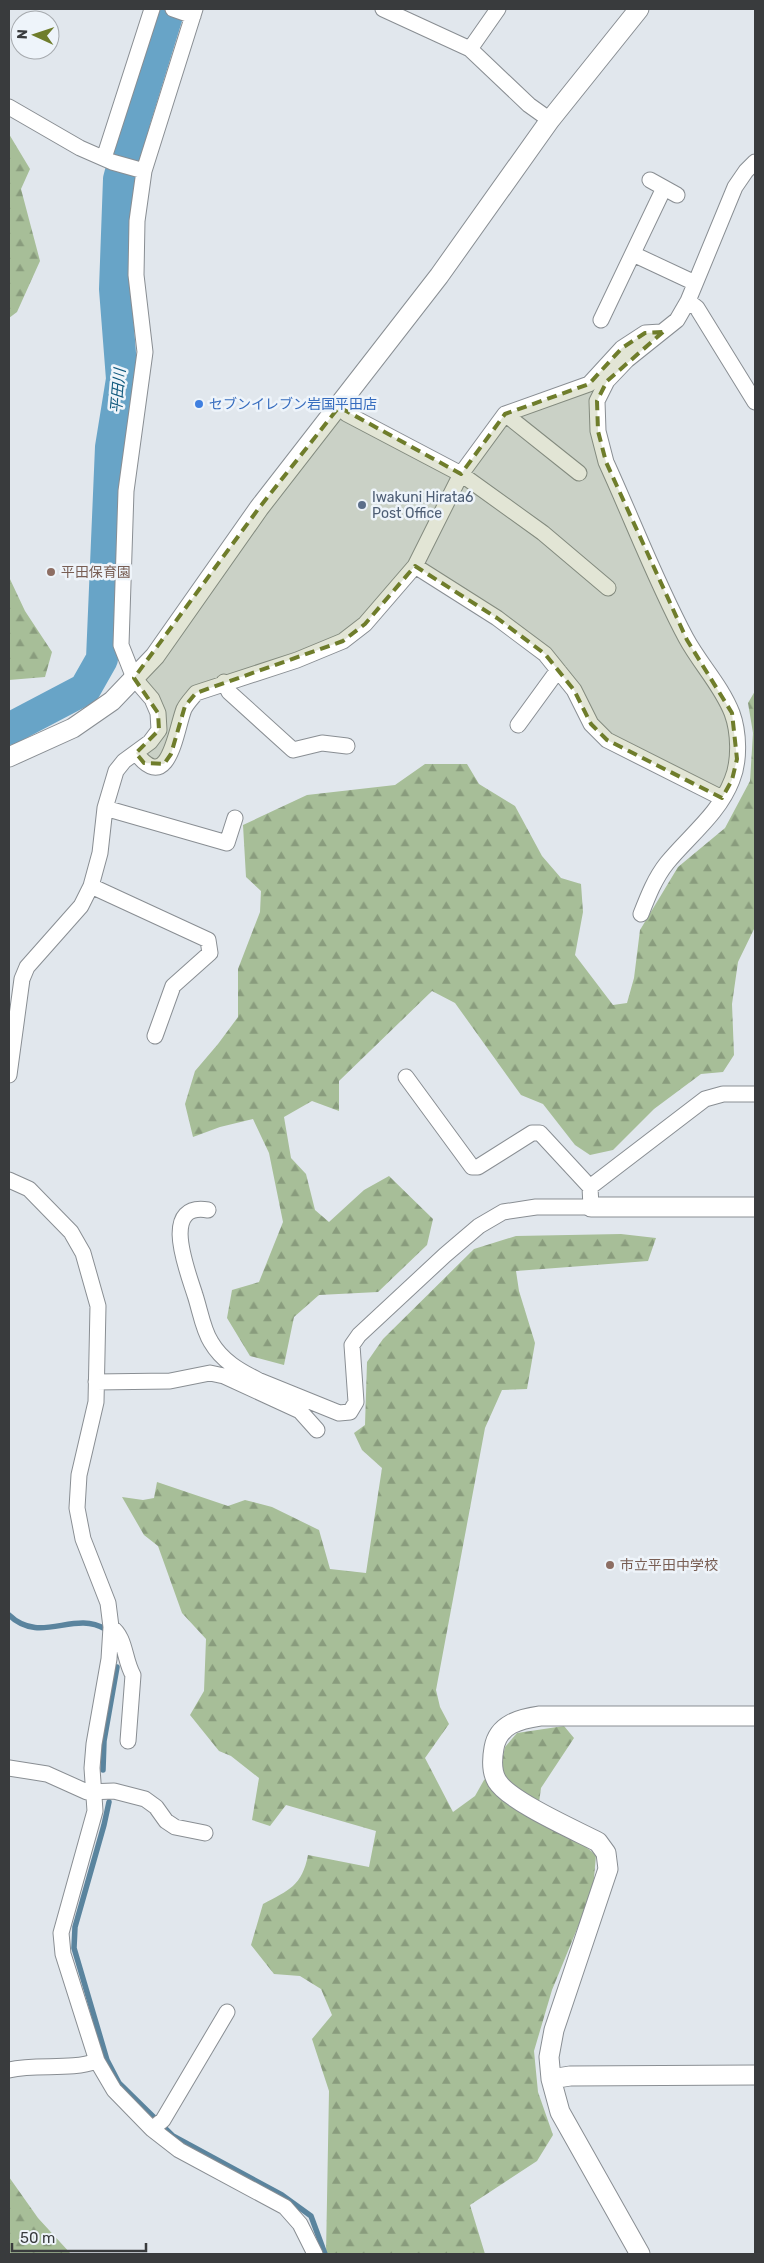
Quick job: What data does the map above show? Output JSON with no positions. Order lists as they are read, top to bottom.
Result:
{
  "water": ["平田川"],
  "places": [
    "セブンイレブン岩国平田店",
    "Iwakuni Hirata6 Post Office",
    "平田保育園",
    "市立平田中学校"
  ],
  "scale_bar": "50 m",
  "north": "left"
}
